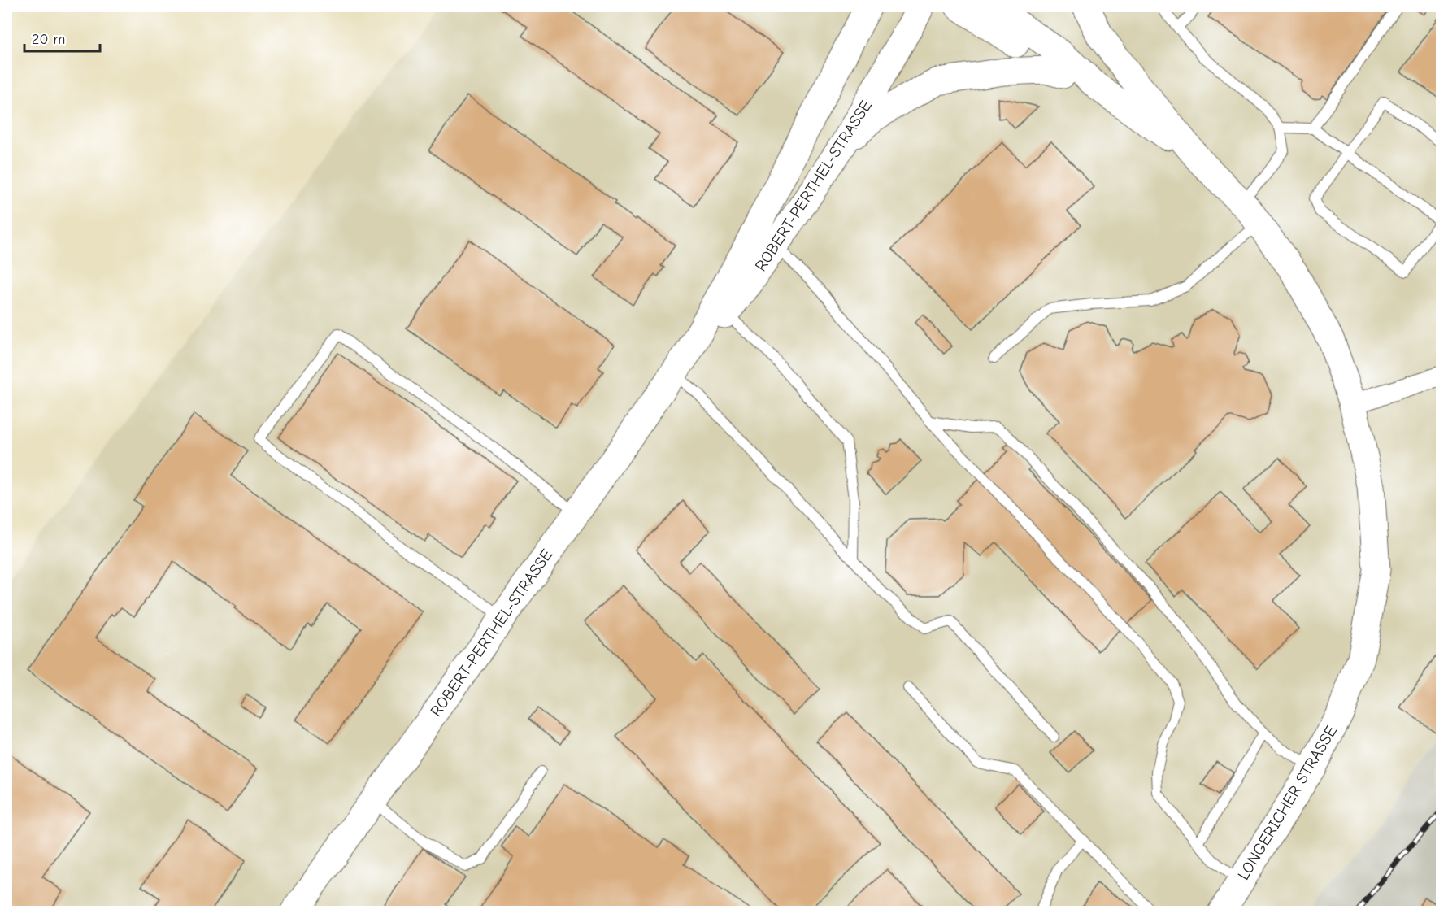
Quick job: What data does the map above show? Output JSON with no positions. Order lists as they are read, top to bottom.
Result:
{
  "streets": {
    "street": ["ROBERT-PERTHEL-STRASSE", "LONGERICHER STRASSE"]
  },
  "crossings": [
    ["ROBERT-PERTHEL-STRASSE", "LONGERICHER STRASSE"]
  ],
  "scale_bar": "20 m"
}
